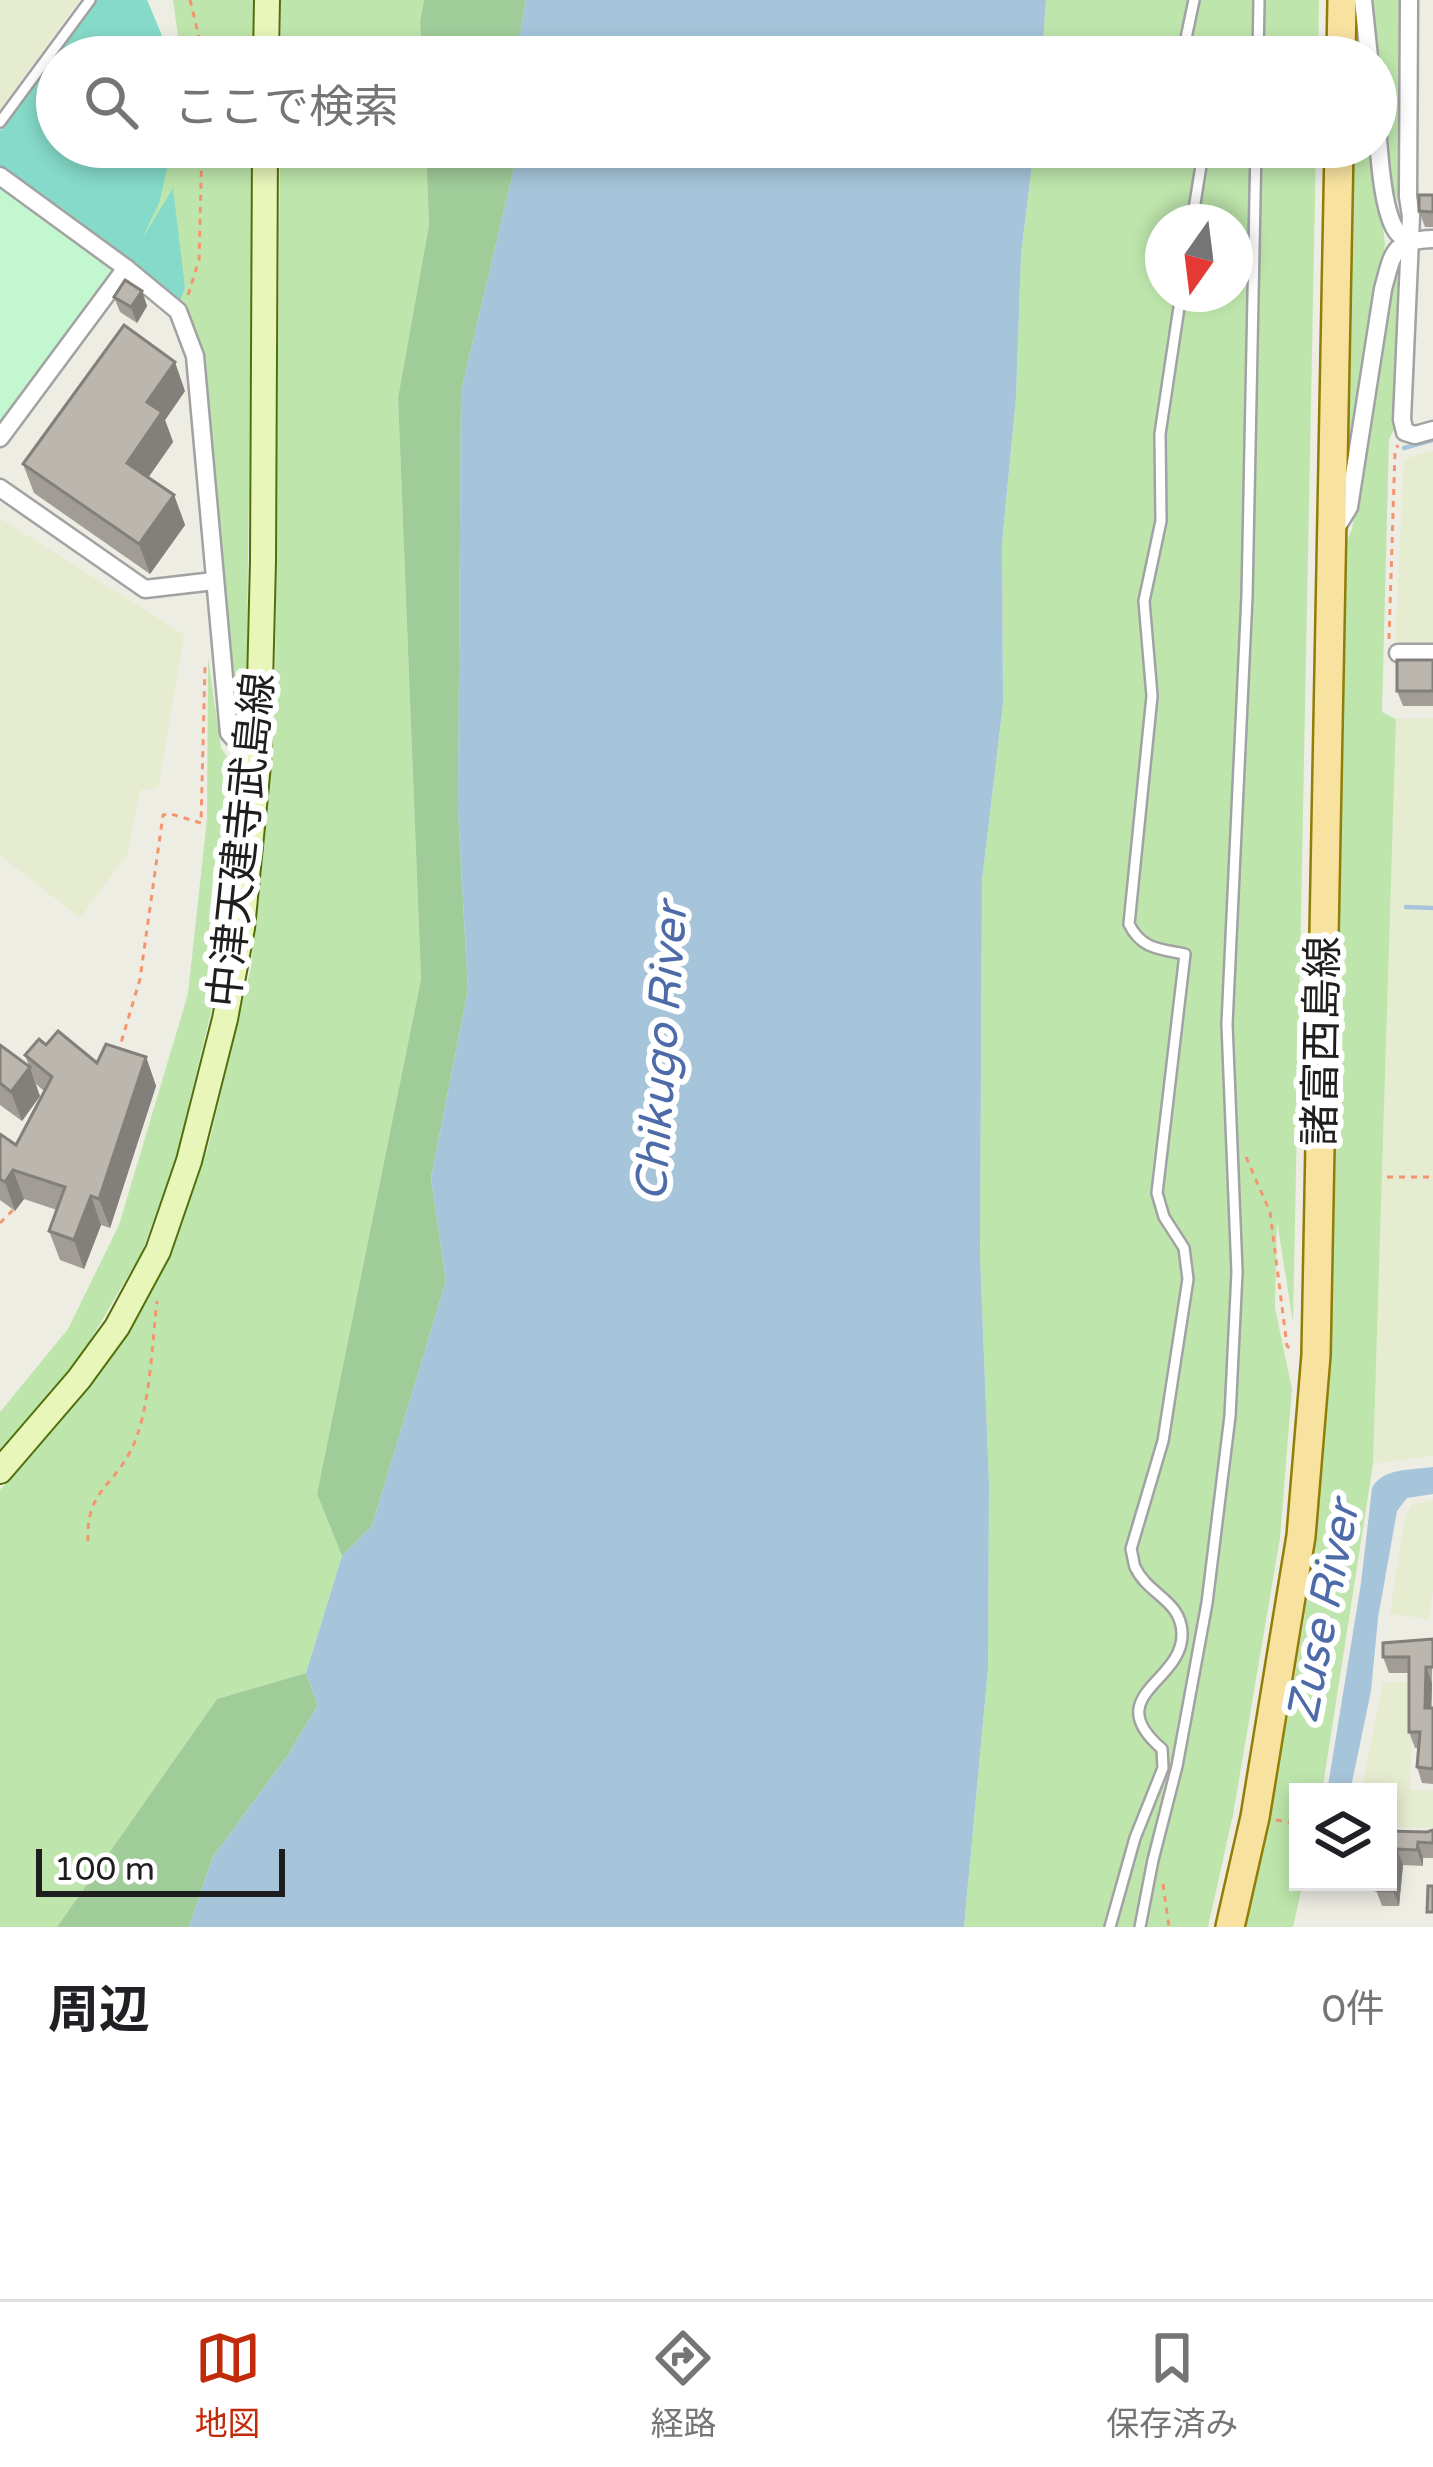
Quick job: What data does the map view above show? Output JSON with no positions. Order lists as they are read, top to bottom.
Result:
{
  "streets": {
    "main road": ["中津天建寺武島線", "諸富西島線"]
  },
  "water": ["Chikugo River", "Zuse River"],
  "scale_bar": "100 m",
  "north": "bottom",
  "page": {
    "search": "ここで検索",
    "scale": "100 m",
    "heading": ["周辺", "0件"],
    "nav": ["地図", "経路", "保存済み"]
  }
}
